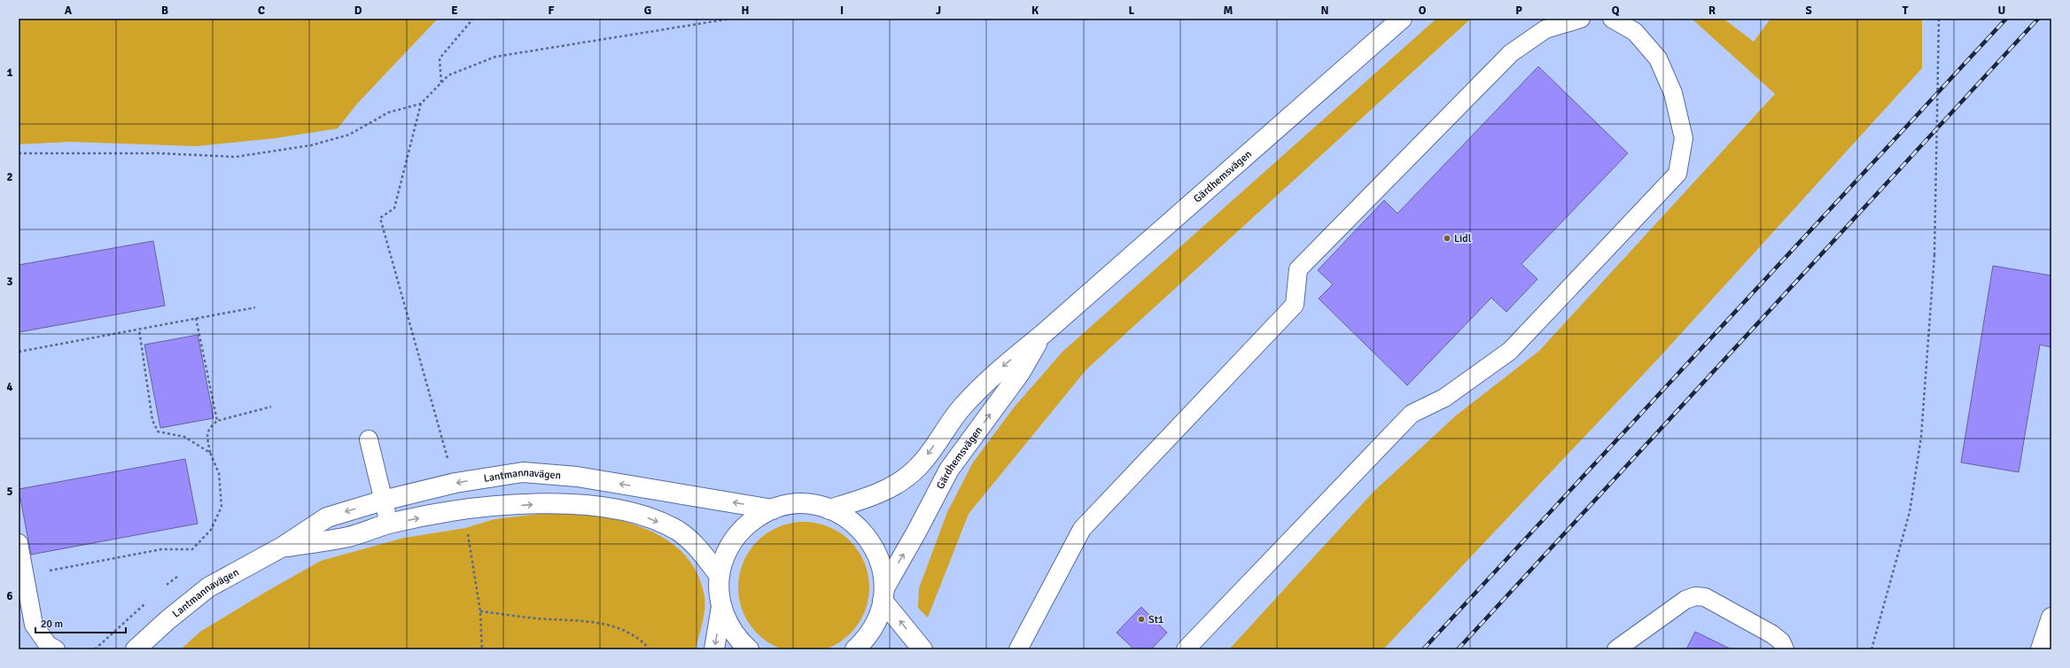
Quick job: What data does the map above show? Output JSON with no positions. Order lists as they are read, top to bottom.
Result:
{
  "streets": {
    "main road": ["Gärdhemsvägen", "Lantmannavägen"]
  },
  "places": ["Lidl", "St1"],
  "scale_bar": "20 m",
  "grid": {
    "columns": [
      "A",
      "B",
      "C",
      "D",
      "E",
      "F",
      "G",
      "H",
      "I",
      "J",
      "K",
      "L",
      "M",
      "N",
      "O",
      "P",
      "Q",
      "R",
      "S",
      "T",
      "U"
    ],
    "rows": [
      "1",
      "2",
      "3",
      "4",
      "5",
      "6"
    ]
  }
}
